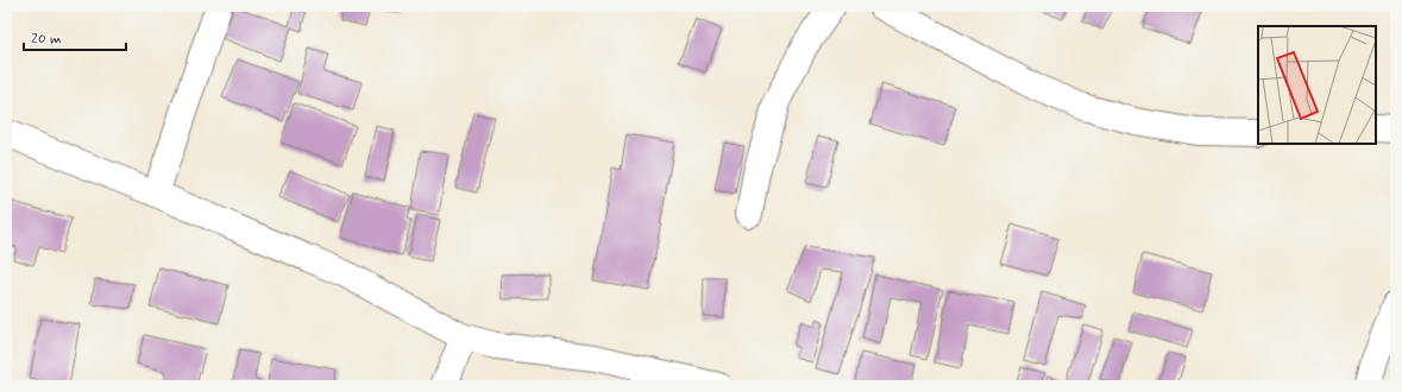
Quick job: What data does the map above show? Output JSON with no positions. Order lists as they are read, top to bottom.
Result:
{
  "scale_bar": "20 m"
}
